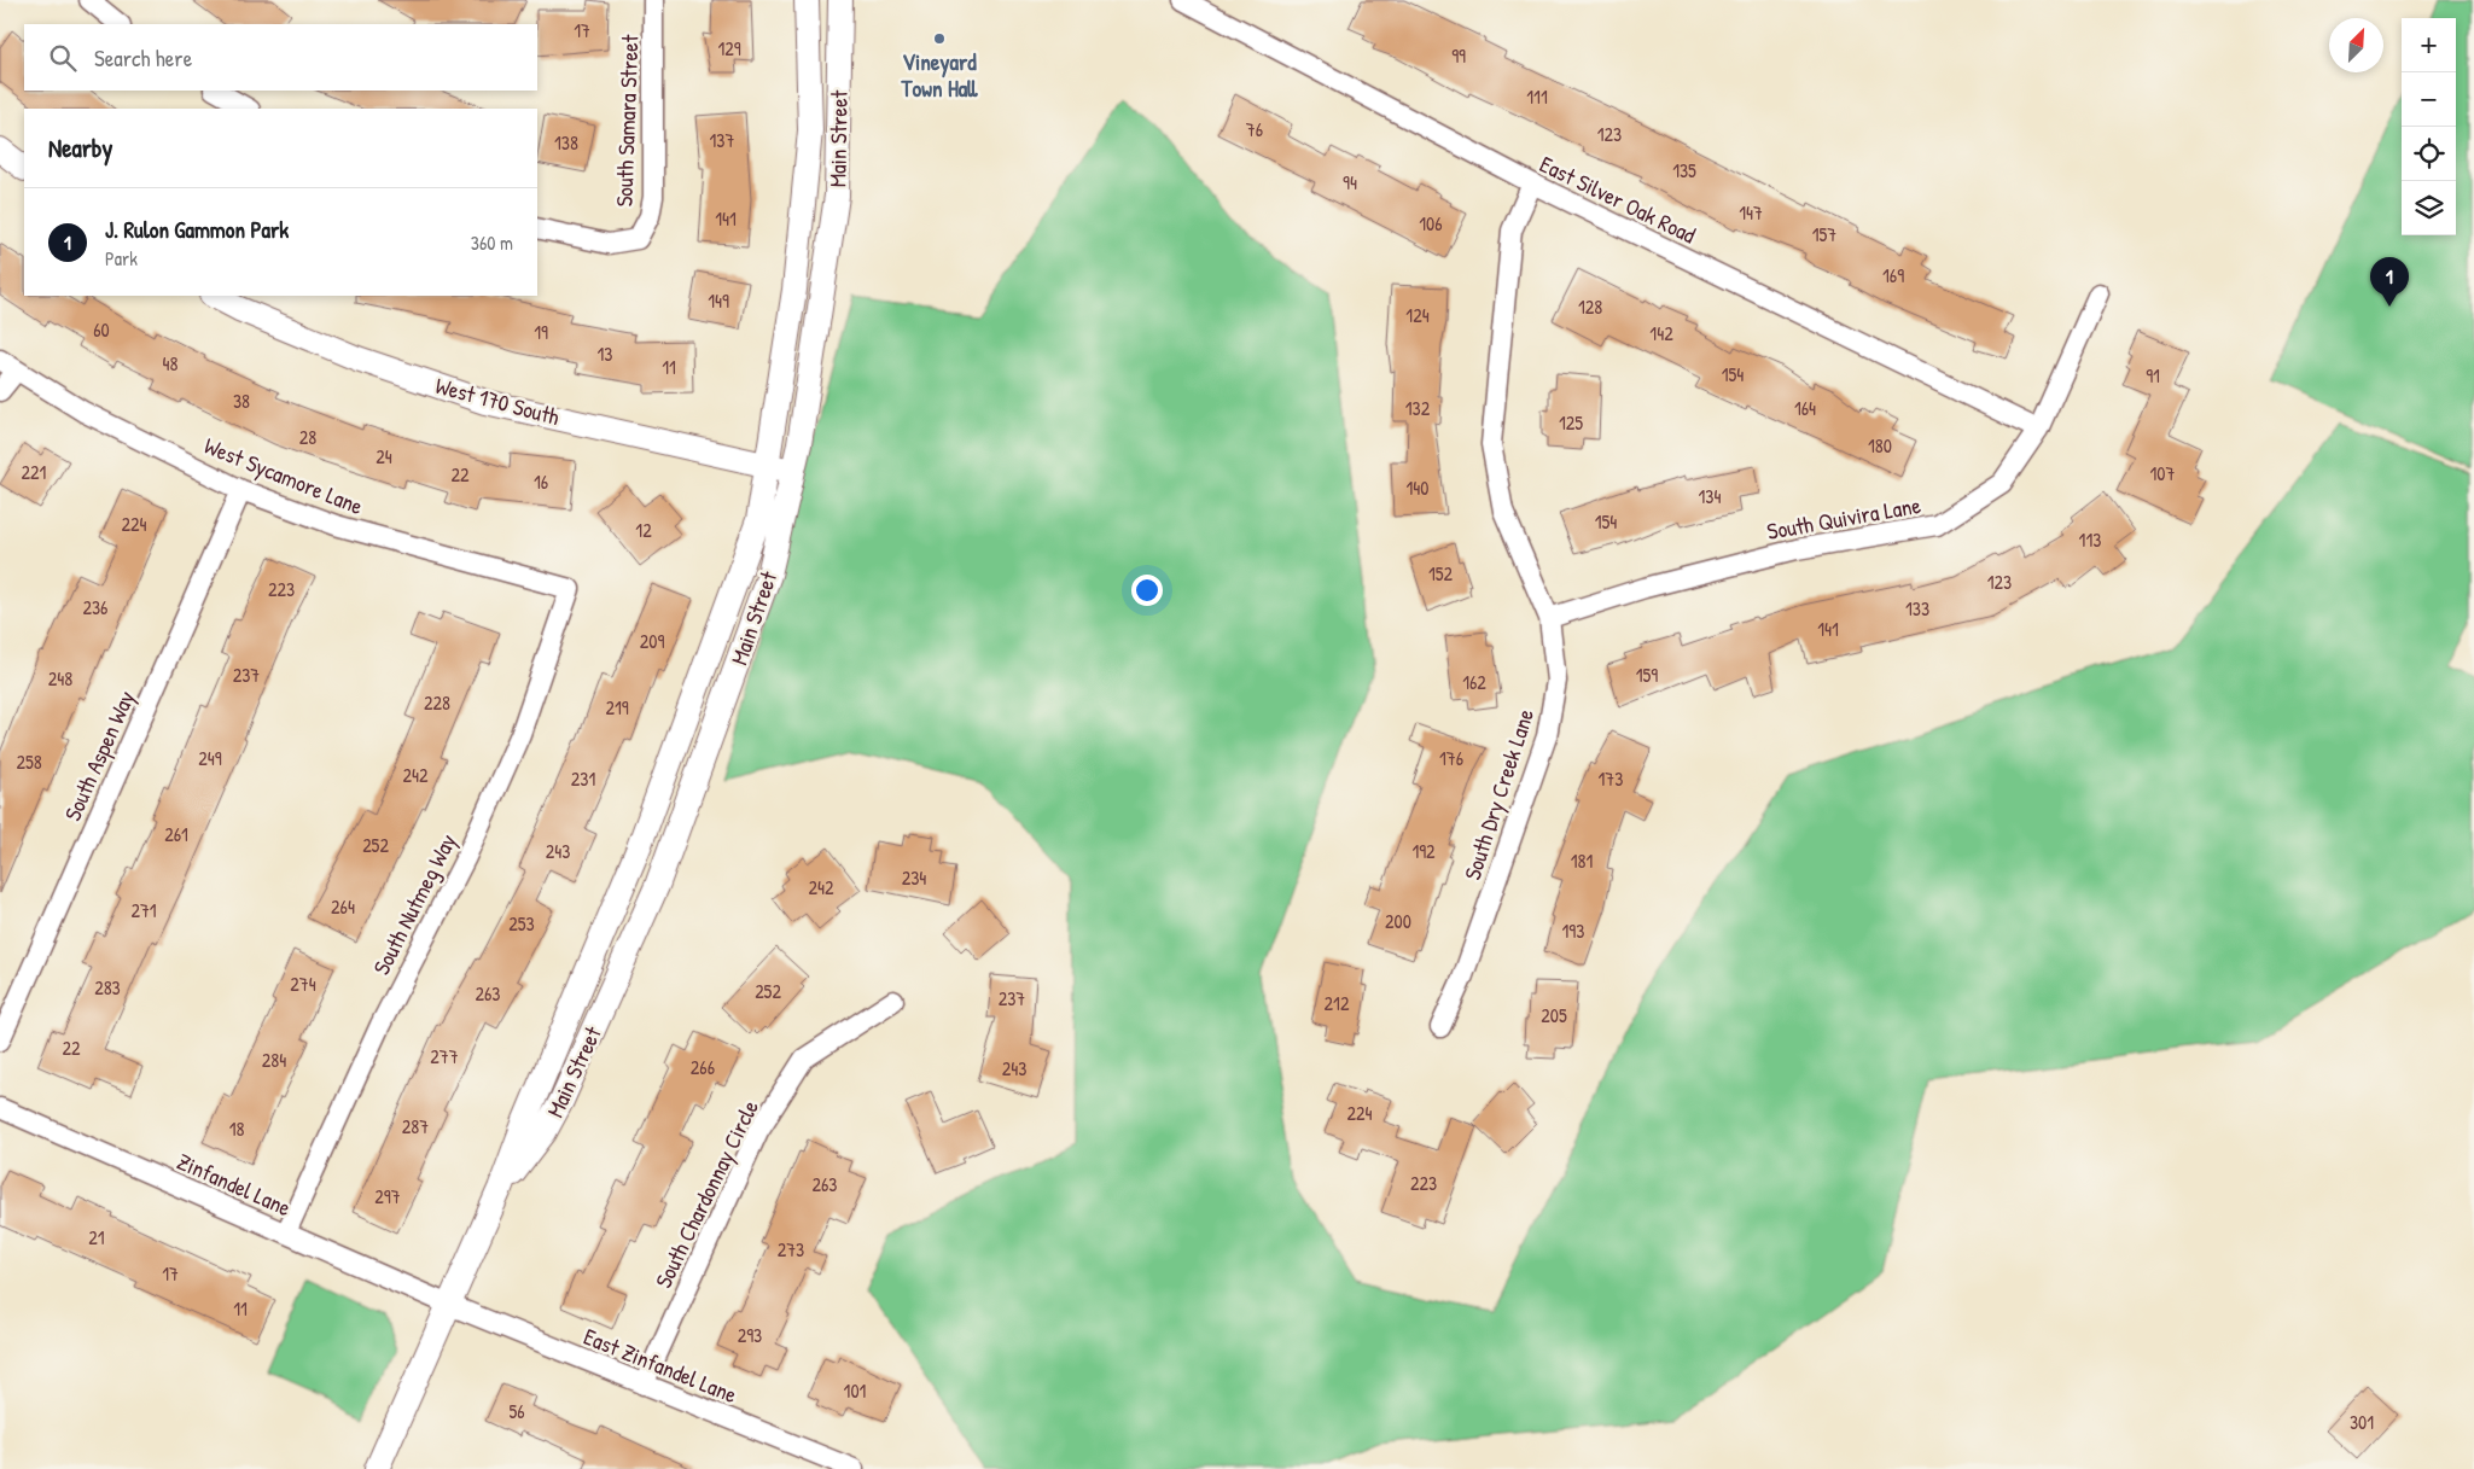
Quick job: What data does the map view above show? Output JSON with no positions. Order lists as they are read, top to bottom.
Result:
{
  "streets": {
    "street": [
      "South Samara Street",
      "Main Street",
      "East Silver Oak Road",
      "West 170 South",
      "West Sycamore Lane",
      "South Quivira Lane",
      "South Aspen Way",
      "South Dry Creek Lane",
      "South Nutmeg Way",
      "Zinfandel Lane",
      "South Chardonnay Circle",
      "East Zinfandel Lane"
    ]
  },
  "crossings": [
    ["Main Street", "West 170 South"],
    ["Main Street", "Zinfandel Lane"],
    ["Main Street", "East Zinfandel Lane"],
    ["East Silver Oak Road", "South Quivira Lane"],
    ["East Silver Oak Road", "South Dry Creek Lane"],
    ["West Sycamore Lane", "South Aspen Way"],
    ["West Sycamore Lane", "South Nutmeg Way"],
    ["South Quivira Lane", "South Dry Creek Lane"],
    ["South Nutmeg Way", "Zinfandel Lane"],
    ["Zinfandel Lane", "East Zinfandel Lane"],
    ["South Chardonnay Circle", "East Zinfandel Lane"]
  ],
  "places": ["Vineyard Town Hall"],
  "house_numbers": [
    "17",
    "129",
    "99",
    "111",
    "76",
    "123",
    "137",
    "138",
    "135",
    "94",
    "147",
    "141",
    "106",
    "157",
    "169",
    "149",
    "128",
    "124",
    "60",
    "19",
    "142",
    "13",
    "48",
    "11",
    "154",
    "91",
    "38",
    "132",
    "164",
    "125",
    "28",
    "180",
    "24",
    "221",
    "107",
    "22",
    "16",
    "140",
    "134",
    "154",
    "224",
    "12",
    "113",
    "152",
    "123",
    "223",
    "236",
    "133",
    "141",
    "209",
    "237",
    "159",
    "248",
    "162",
    "228",
    "219",
    "249",
    "176",
    "258",
    "242",
    "231",
    "173",
    "261",
    "252",
    "243",
    "192",
    "181",
    "234",
    "242",
    "264",
    "271",
    "200",
    "253",
    "193",
    "274",
    "283",
    "252",
    "263",
    "237",
    "212",
    "205",
    "22",
    "277",
    "284",
    "266",
    "243",
    "224",
    "287",
    "18",
    "223",
    "263",
    "297",
    "21",
    "273",
    "17",
    "11",
    "293",
    "101",
    "56",
    "301"
  ],
  "north": "top right",
  "page": {
    "map_buttons": ["+", "−"],
    "search": "Search here",
    "heading": "Nearby",
    "list": [
      {
        "mark": "1",
        "name": "J. Rulon Gammon Park",
        "note": "Park",
        "value": "360 m"
      }
    ],
    "pins": "1"
  }
}
